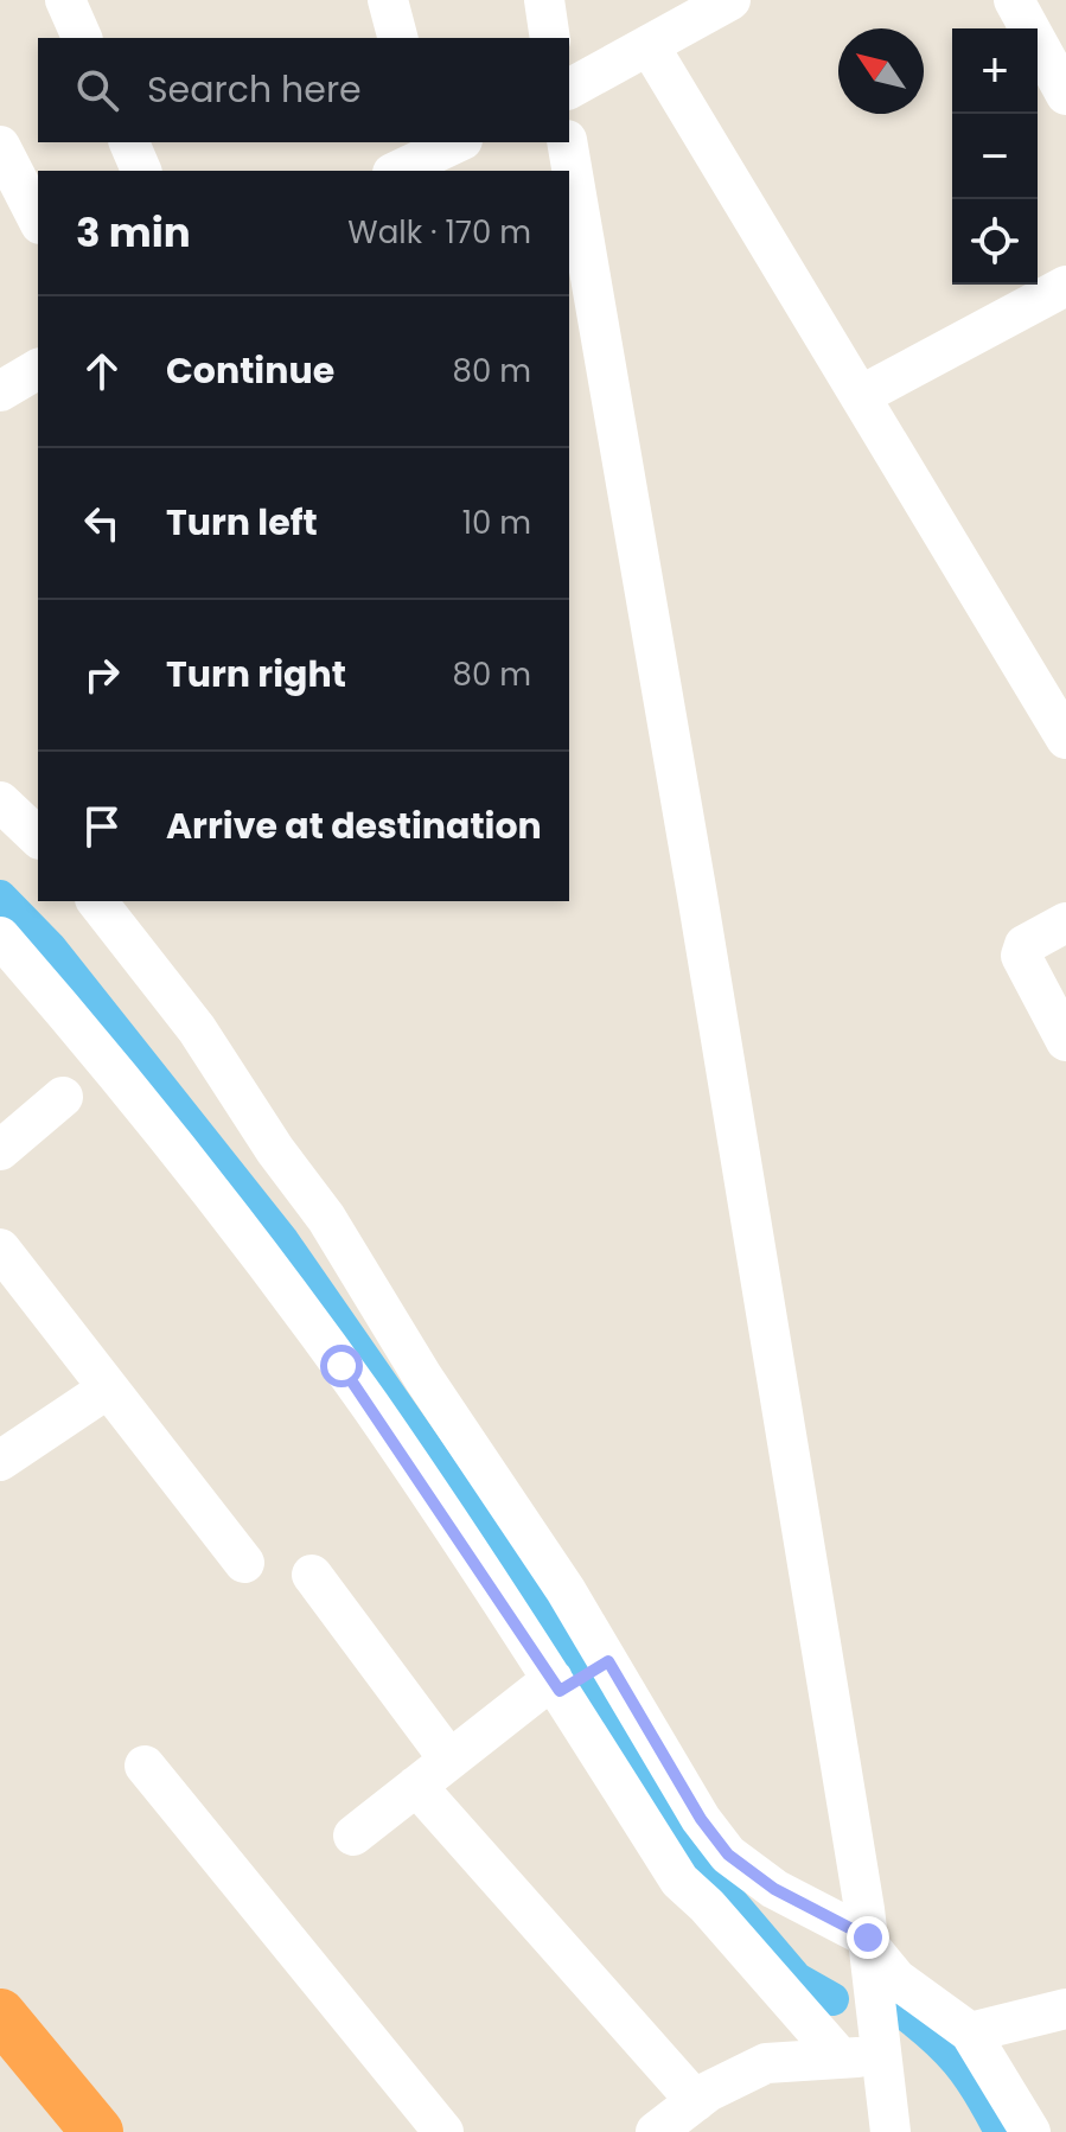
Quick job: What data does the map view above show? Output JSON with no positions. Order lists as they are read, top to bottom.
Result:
{
  "north": "top left",
  "page": {
    "map_buttons": ["+", "−"],
    "search": "Search here",
    "heading": ["3 min", "Walk · 170 m"],
    "list": [
      ["Continue", "80 m"],
      ["Turn left", "10 m"],
      ["Turn right", "80 m"],
      "Arrive at destination"
    ]
  }
}
